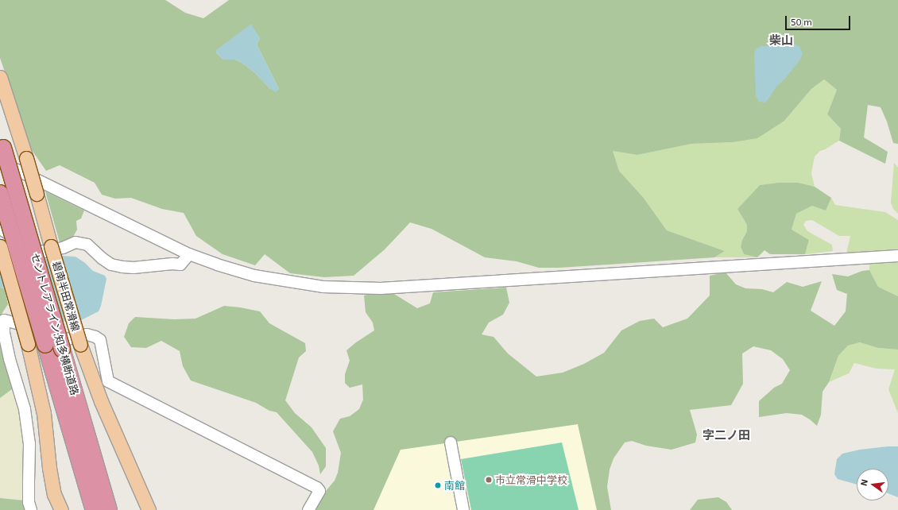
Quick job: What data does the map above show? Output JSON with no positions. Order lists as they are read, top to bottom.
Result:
{
  "streets": {
    "highway": ["セントレアライン;知多横断道路"],
    "main road": ["碧南半田常滑線"]
  },
  "districts": ["柴山", "字二ノ田"],
  "places": ["市立常滑中学校", "南館"],
  "scale_bar": "50 m",
  "north": "left"
}
